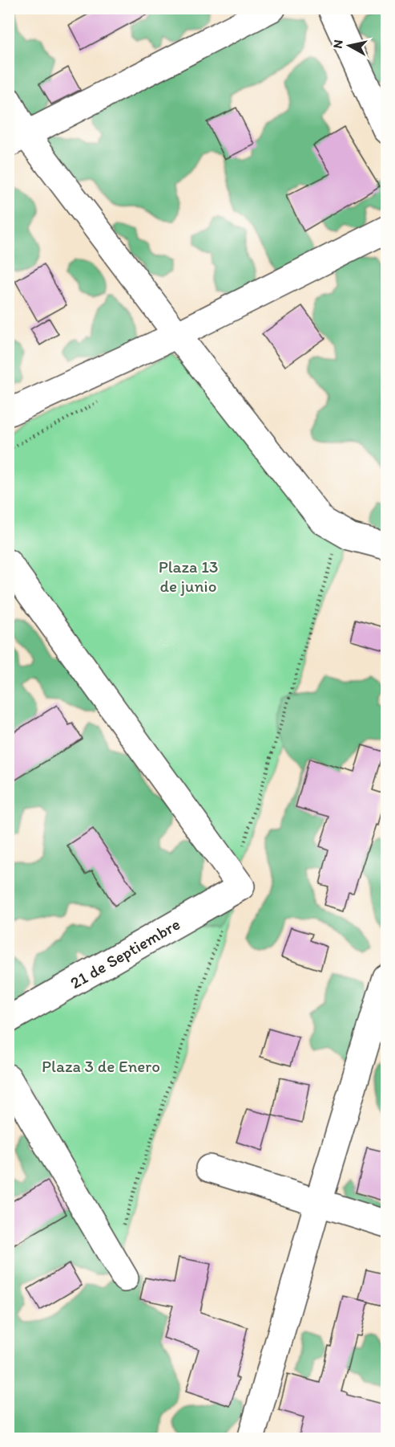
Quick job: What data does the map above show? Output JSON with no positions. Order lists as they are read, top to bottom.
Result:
{
  "streets": {
    "street": ["21 de Septiembre"]
  },
  "parks": ["Plaza 13 de junio", "Plaza 3 de Enero"],
  "north": "left"
}
